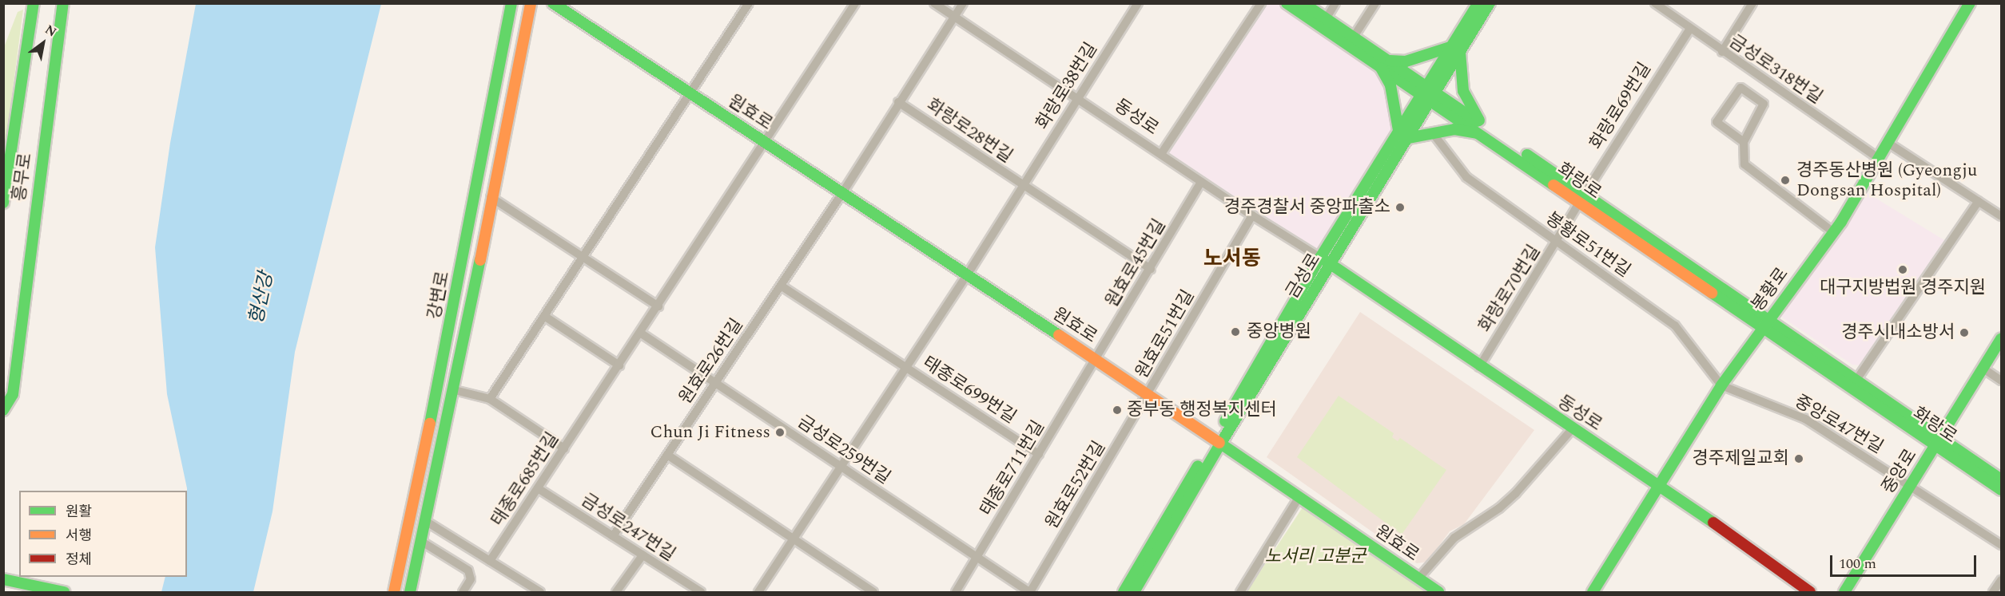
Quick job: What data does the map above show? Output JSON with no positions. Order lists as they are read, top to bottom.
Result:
{
  "streets": {
    "street": [
      "금성로318번길",
      "화랑로38번길",
      "화랑로69번길",
      "원효로",
      "동성로",
      "화랑로28번길",
      "흥무로",
      "화랑로",
      "봉황로51번길",
      "원효로45번길",
      "금성로",
      "화랑로70번길",
      "봉황로",
      "강변로",
      "원효로51번길",
      "원효로26번길",
      "태종로699번길",
      "중앙로47번길",
      "금성로259번길",
      "태종로711번길",
      "중앙로",
      "태종로685번길",
      "원효로52번길",
      "금성로247번길"
    ]
  },
  "crossings": [
    ["금성로318번길", "화랑로69번길"],
    ["금성로318번길", "봉황로"],
    ["화랑로38번길", "원효로"],
    ["화랑로38번길", "동성로"],
    ["화랑로38번길", "화랑로28번길"],
    ["화랑로38번길", "태종로699번길"],
    ["화랑로69번길", "화랑로"],
    ["화랑로69번길", "화랑로70번길"],
    ["원효로", "화랑로28번길"],
    ["원효로", "원효로45번길"],
    ["원효로", "금성로"],
    ["원효로", "원효로51번길"],
    ["원효로", "원효로26번길"],
    ["원효로", "태종로699번길"],
    ["원효로", "태종로711번길"],
    ["원효로", "태종로685번길"],
    ["원효로", "원효로52번길"],
    ["동성로", "화랑로28번길"],
    ["동성로", "원효로45번길"],
    ["동성로", "금성로"],
    ["동성로", "화랑로70번길"],
    ["동성로", "봉황로"],
    ["동성로", "원효로51번길"],
    ["화랑로28번길", "원효로26번길"],
    ["화랑로", "금성로"],
    ["화랑로", "화랑로70번길"],
    ["화랑로", "봉황로"],
    ["화랑로", "중앙로"],
    ["봉황로51번길", "화랑로70번길"],
    ["봉황로51번길", "봉황로"],
    ["봉황로51번길", "중앙로47번길"],
    ["원효로45번길", "태종로711번길"],
    ["봉황로", "중앙로47번길"],
    ["원효로51번길", "원효로52번길"],
    ["원효로26번길", "금성로259번길"],
    ["원효로26번길", "금성로247번길"],
    ["태종로699번길", "금성로259번길"],
    ["태종로699번길", "태종로711번길"],
    ["중앙로47번길", "중앙로"],
    ["금성로259번길", "태종로711번길"],
    ["금성로259번길", "태종로685번길"],
    ["금성로259번길", "원효로52번길"],
    ["태종로685번길", "금성로247번길"]
  ],
  "districts": ["노서동"],
  "water": ["형산강"],
  "parks": ["노서리 고분군"],
  "places": [
    "경주동산병원 (Gyeongju Dongsan Hospital)",
    "경주경찰서 중앙파출소",
    "대구지방법원 경주지원",
    "중앙병원",
    "경주시내소방서",
    "중부동 행정복지센터",
    "Chun Ji Fitness",
    "경주제일교회"
  ],
  "legend": ["원활", "서행", "정체"],
  "scale_bar": "100 m",
  "north": "top right"
}
